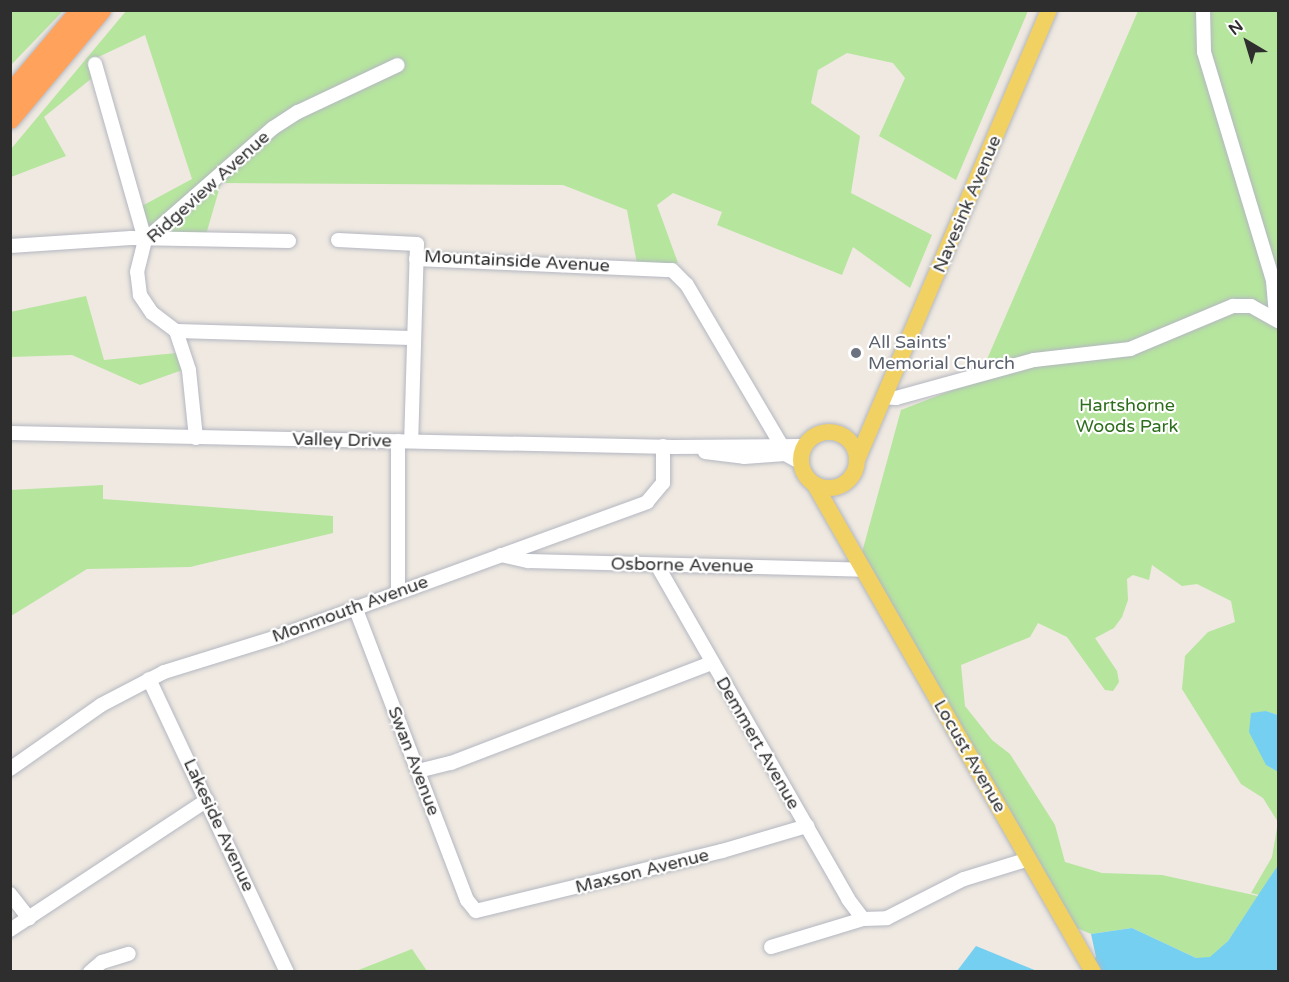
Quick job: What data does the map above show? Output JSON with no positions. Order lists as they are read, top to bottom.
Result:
{
  "streets": {
    "main road": ["Navesink Avenue", "Locust Avenue"],
    "street": [
      "Ridgeview Avenue",
      "Mountainside Avenue",
      "Valley Drive",
      "Osborne Avenue",
      "Monmouth Avenue",
      "Demmert Avenue",
      "Swan Avenue",
      "Lakeside Avenue",
      "Maxson Avenue"
    ]
  },
  "crossings": [
    ["Navesink Avenue", "Valley Drive"],
    ["Navesink Avenue", "Locust Avenue"],
    ["Mountainside Avenue", "Valley Drive"],
    ["Valley Drive", "Monmouth Avenue"],
    ["Valley Drive", "Locust Avenue"],
    ["Osborne Avenue", "Monmouth Avenue"],
    ["Osborne Avenue", "Demmert Avenue"],
    ["Osborne Avenue", "Locust Avenue"],
    ["Monmouth Avenue", "Swan Avenue"],
    ["Monmouth Avenue", "Lakeside Avenue"],
    ["Demmert Avenue", "Maxson Avenue"],
    ["Swan Avenue", "Maxson Avenue"]
  ],
  "parks": ["Hartshorne Woods Park"],
  "places": ["All Saints' Memorial Church"],
  "north": "top left"
}
